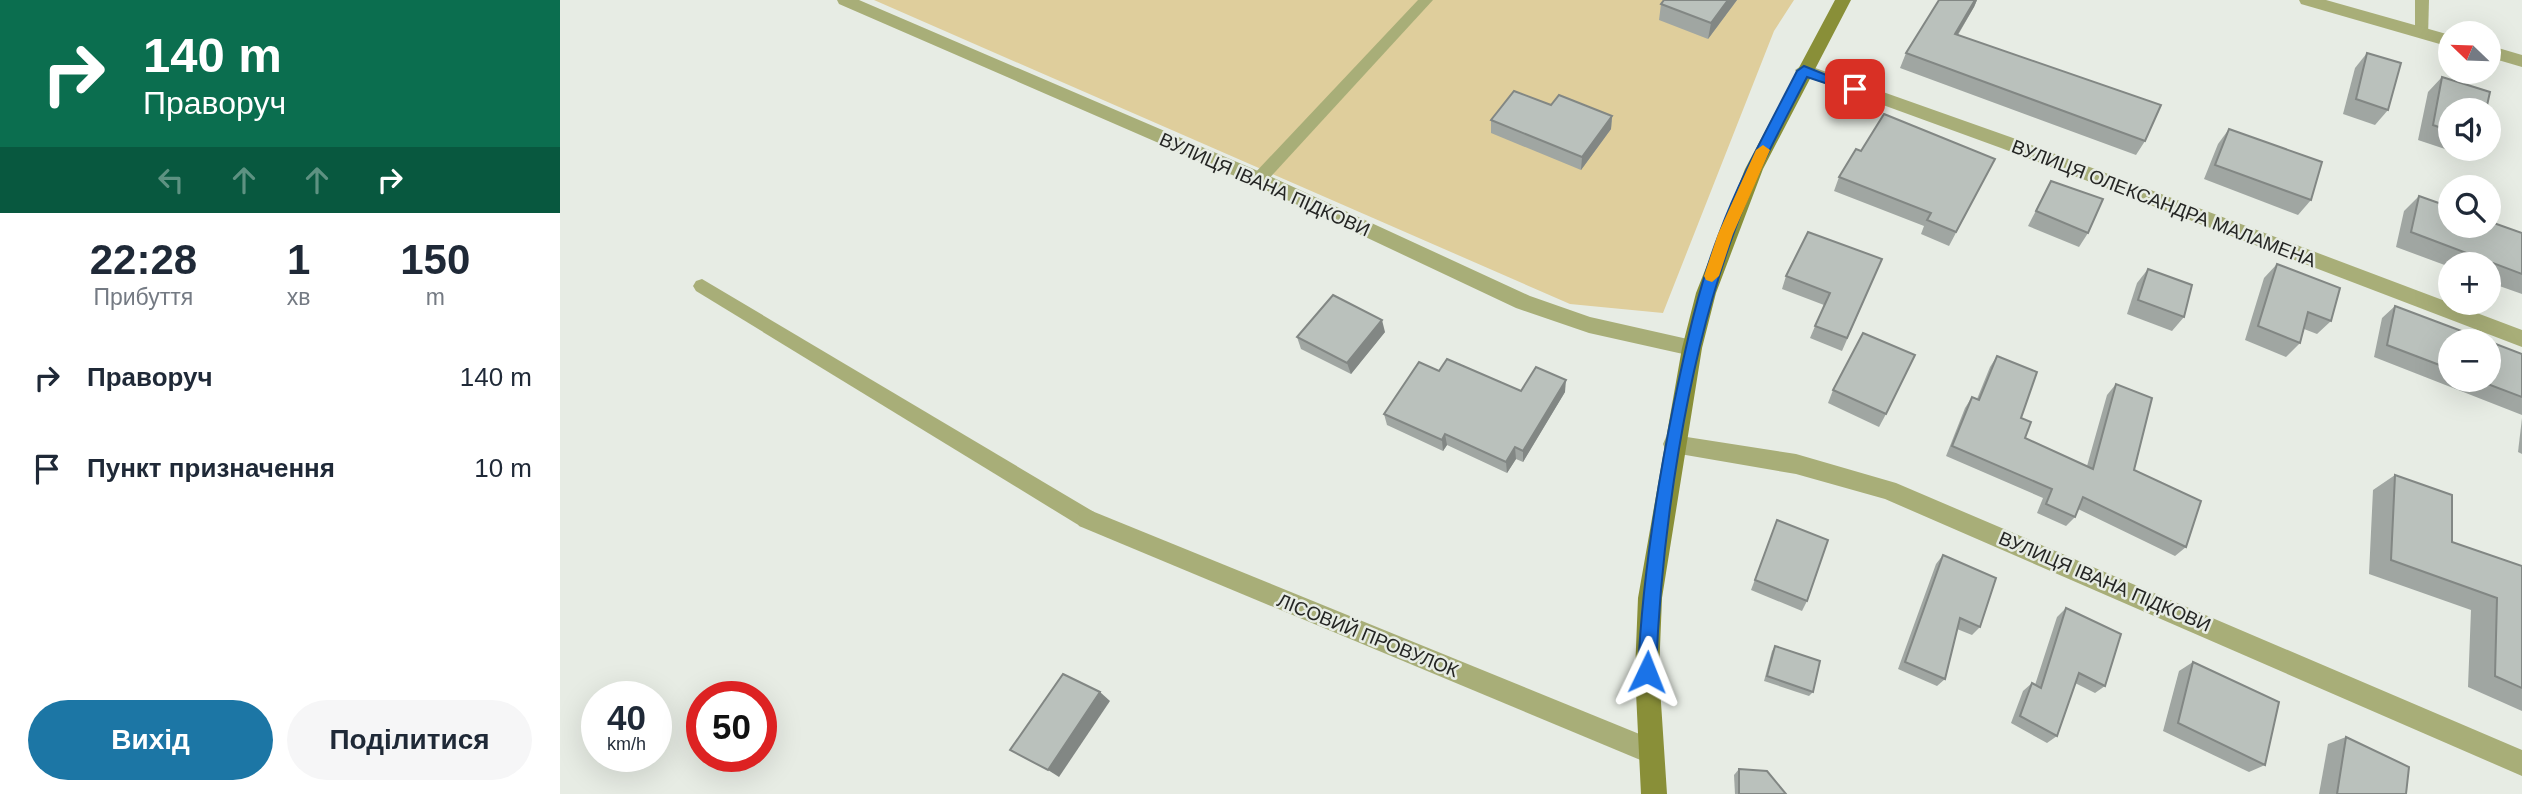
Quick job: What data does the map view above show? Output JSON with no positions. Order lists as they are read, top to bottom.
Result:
{
  "streets": {
    "street": ["ВУЛИЦЯ ІВАНА ПІДКОВИ", "ВУЛИЦЯ ОЛЕКСАНДРА МАЛАМЕНА", "ЛІСОВИЙ ПРОВУЛОК"]
  },
  "north": "top left",
  "page": {
    "turn": ["140 m", "Праворуч"],
    "map_buttons": ["+", "−"],
    "eta": [
      "22:28",
      "Прибуття",
      "1",
      "хв",
      "150",
      "m"
    ],
    "list": [
      {
        "name": "Праворуч",
        "value": "140 m"
      },
      {
        "name": "Пункт призначення",
        "value": "10 m"
      }
    ],
    "speed": "40 km/h",
    "limit": "50",
    "buttons": ["Вихід", "Поділитися"]
  }
}
